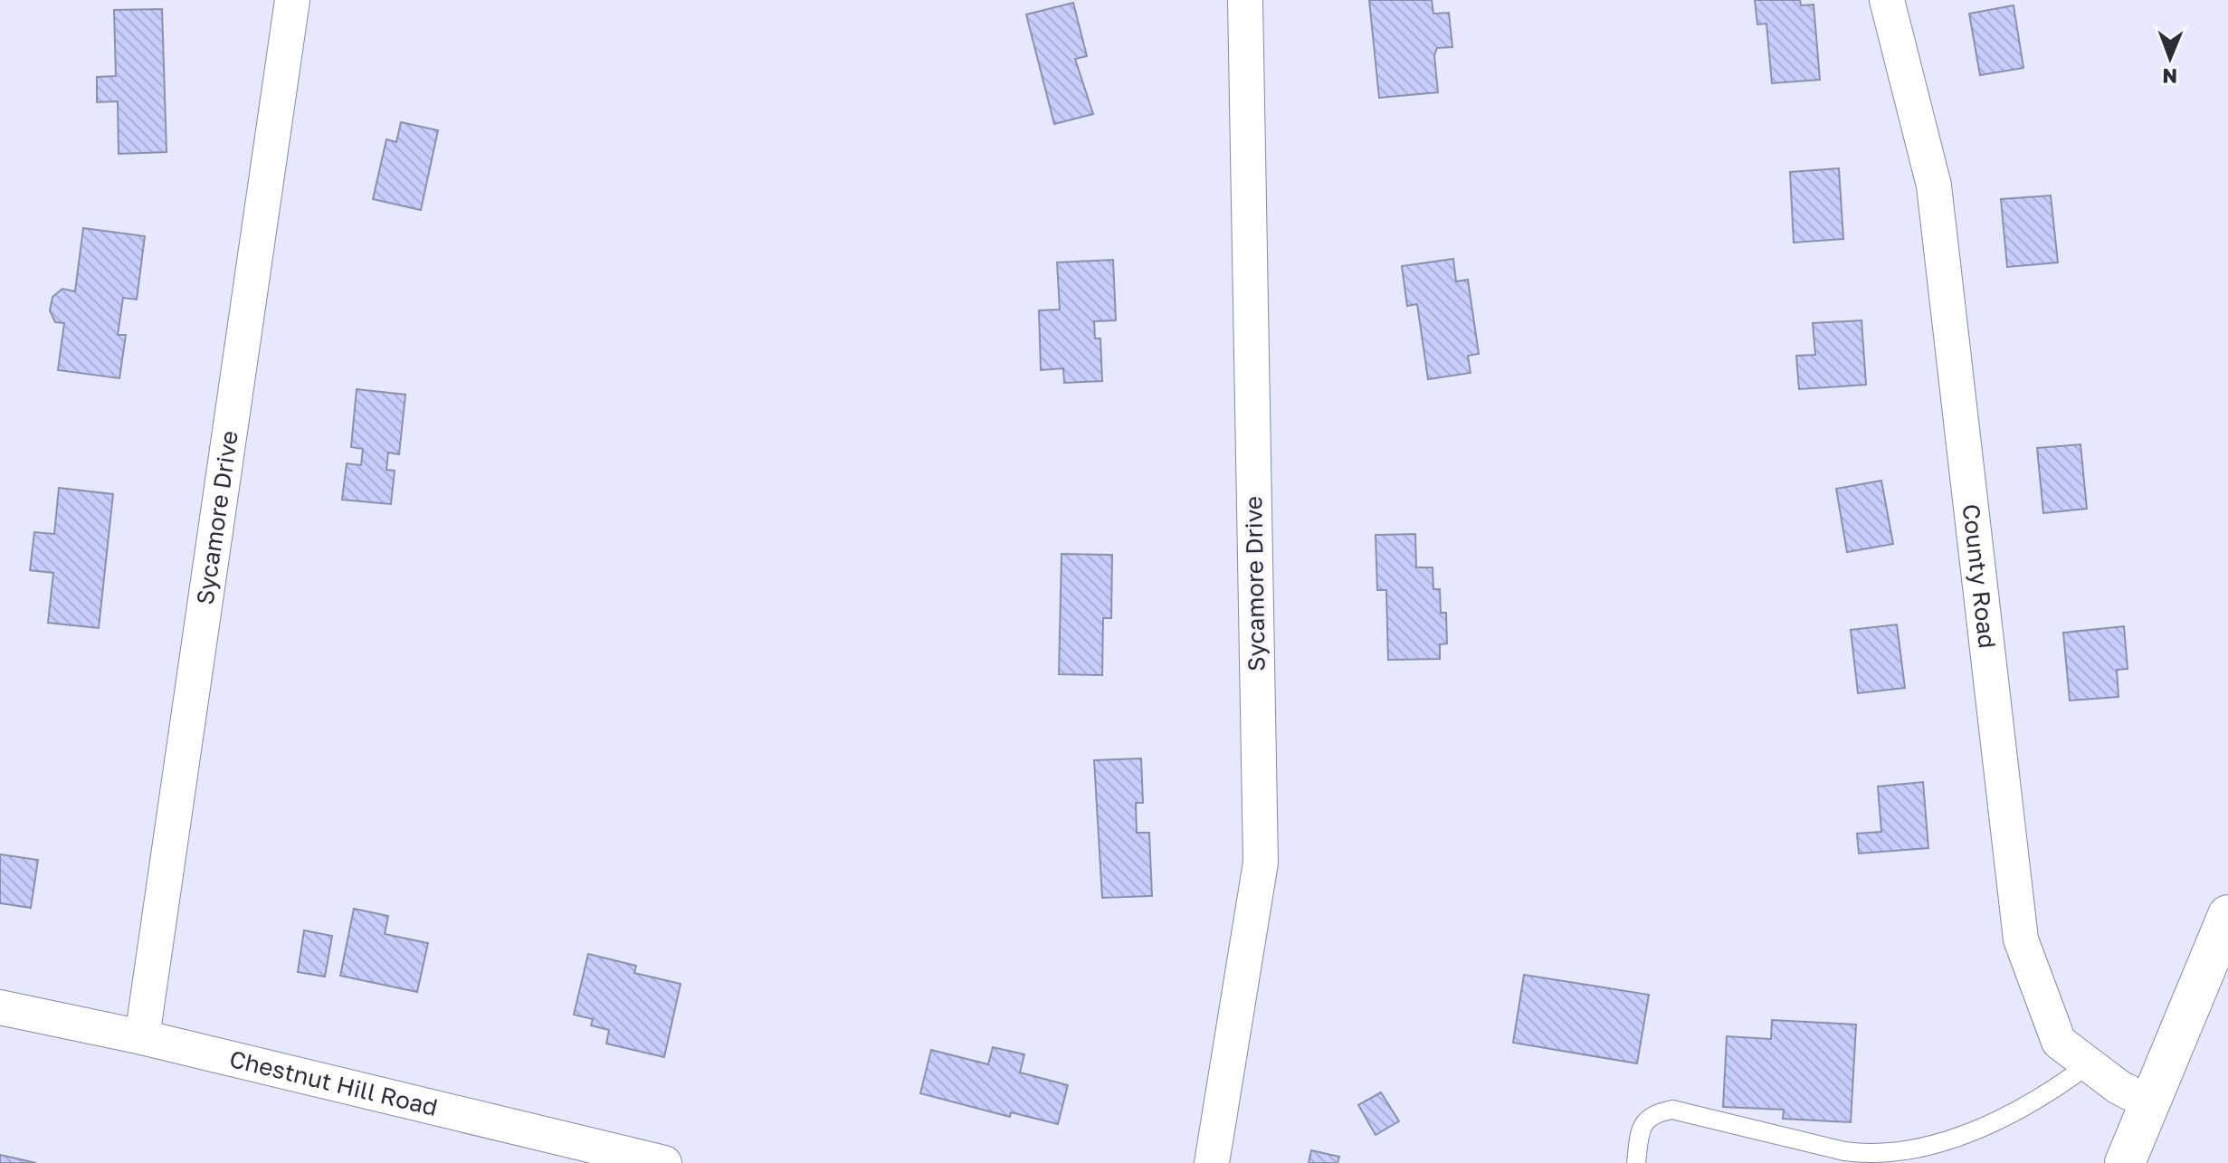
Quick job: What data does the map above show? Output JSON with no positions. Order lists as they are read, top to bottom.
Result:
{
  "streets": {
    "street": ["Sycamore Drive", "County Road", "Chestnut Hill Road"]
  },
  "crossings": [
    ["Sycamore Drive", "Chestnut Hill Road"]
  ],
  "north": "bottom"
}
